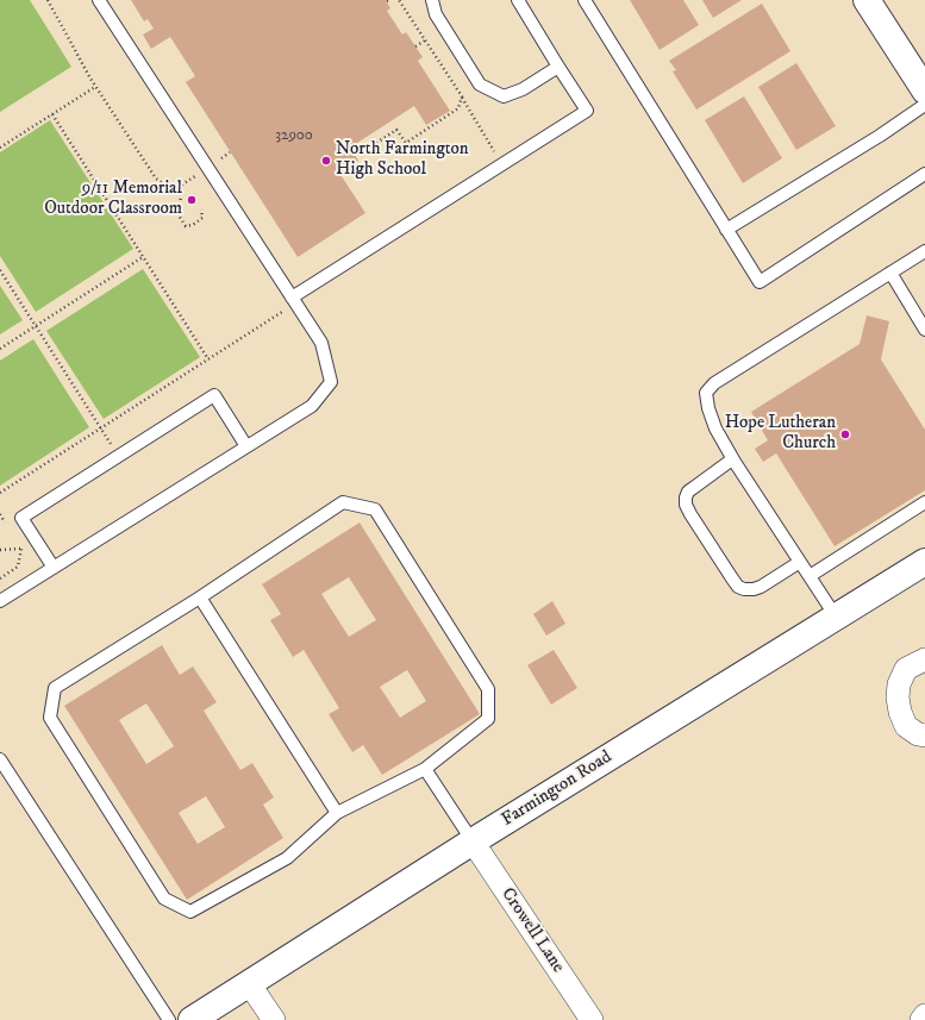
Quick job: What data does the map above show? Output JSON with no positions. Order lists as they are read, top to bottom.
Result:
{
  "streets": {
    "street": ["Farmington Road", "Crowell Lane"]
  },
  "crossings": [
    ["Farmington Road", "Crowell Lane"]
  ],
  "places": ["North Farmington High School", "9/11 Memorial Outdoor Classroom", "Hope Lutheran Church"],
  "house_numbers": ["32900"]
}
